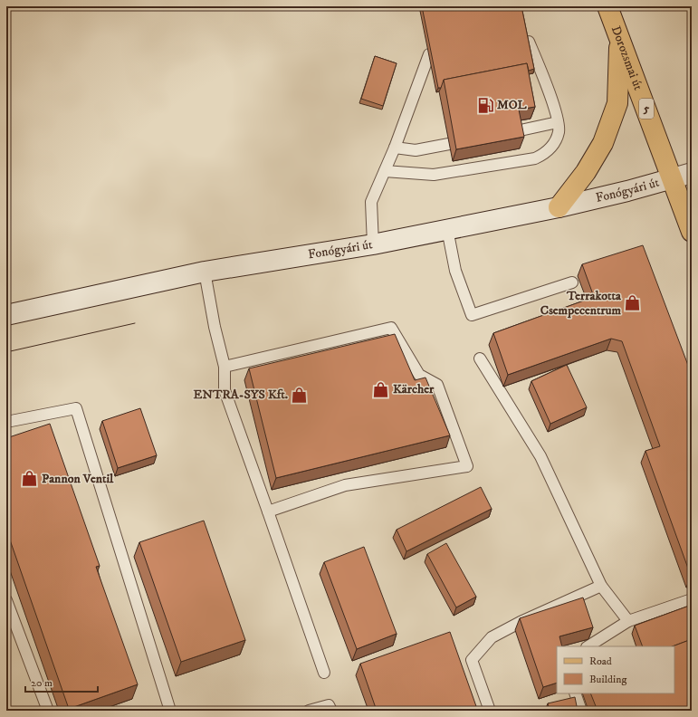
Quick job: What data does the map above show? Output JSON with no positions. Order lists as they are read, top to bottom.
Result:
{
  "streets": {
    "main road": ["Dorozsmai út", "5"],
    "street": ["Fonógyári út"]
  },
  "crossings": [
    ["Dorozsmai út", "Fonógyári út"]
  ],
  "places": {
    "fuel station": ["MOL"],
    "shop": [
      "Terrakotta Csempecentrum",
      "Kärcher",
      "ENTRA-SYS Kft.",
      "Pannon Ventil"
    ]
  },
  "legend": ["Road", "Building"],
  "scale_bar": "20 m"
}
